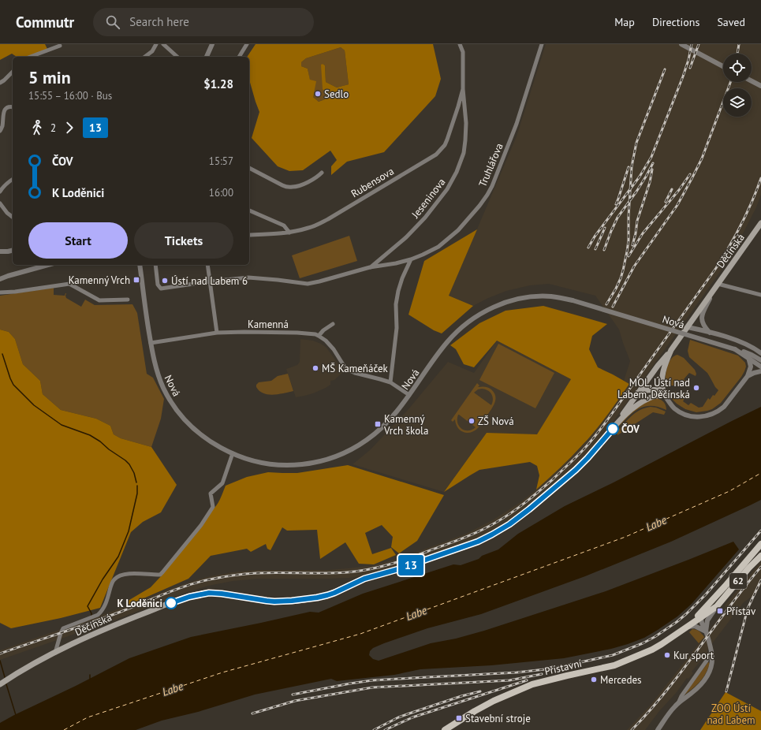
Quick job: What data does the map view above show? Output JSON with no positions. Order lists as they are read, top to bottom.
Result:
{
  "streets": {
    "main road": ["Děčínská", "62", "Přístavní"],
    "street": [
      "Truhlářova",
      "Rubensova",
      "Jeseninova",
      "Nová",
      "Kamenná"
    ]
  },
  "crossings": [
    ["Truhlářova", "Jeseninova"],
    ["Truhlářova", "Nová"],
    ["Rubensova", "Jeseninova"]
  ],
  "water": ["Labe"],
  "parks": ["ZOO Ústí nad Labem"],
  "places": {
    "other": [
      "Sedlo",
      "Ústí nad Labem 6",
      "MŠ Kameňáček",
      "MOL, Ústí nad Labem, Děčínská",
      "ZŠ Nová",
      "ČOV",
      "K Loděnici",
      "Kur sport",
      "Mercedes"
    ],
    "transit": [
      "Kamenný Vrch",
      "Kamenný Vrch škola",
      "Přístav",
      "Stavební stroje"
    ]
  },
  "lines": ["bus line 13"],
  "page": {
    "header": "Commutr",
    "search": "Search here",
    "nav": ["Map", "Directions", "Saved"],
    "on_map": "13",
    "heading": ["5 min", "15:55 – 16:00 · Bus", "$1.28"],
    "legs": ["2", "13"],
    "list": [
      {
        "name": "ČOV",
        "value": "15:57"
      },
      {
        "name": "K Loděnici",
        "value": "16:00"
      }
    ],
    "buttons": ["Start", "Tickets"]
  }
}
